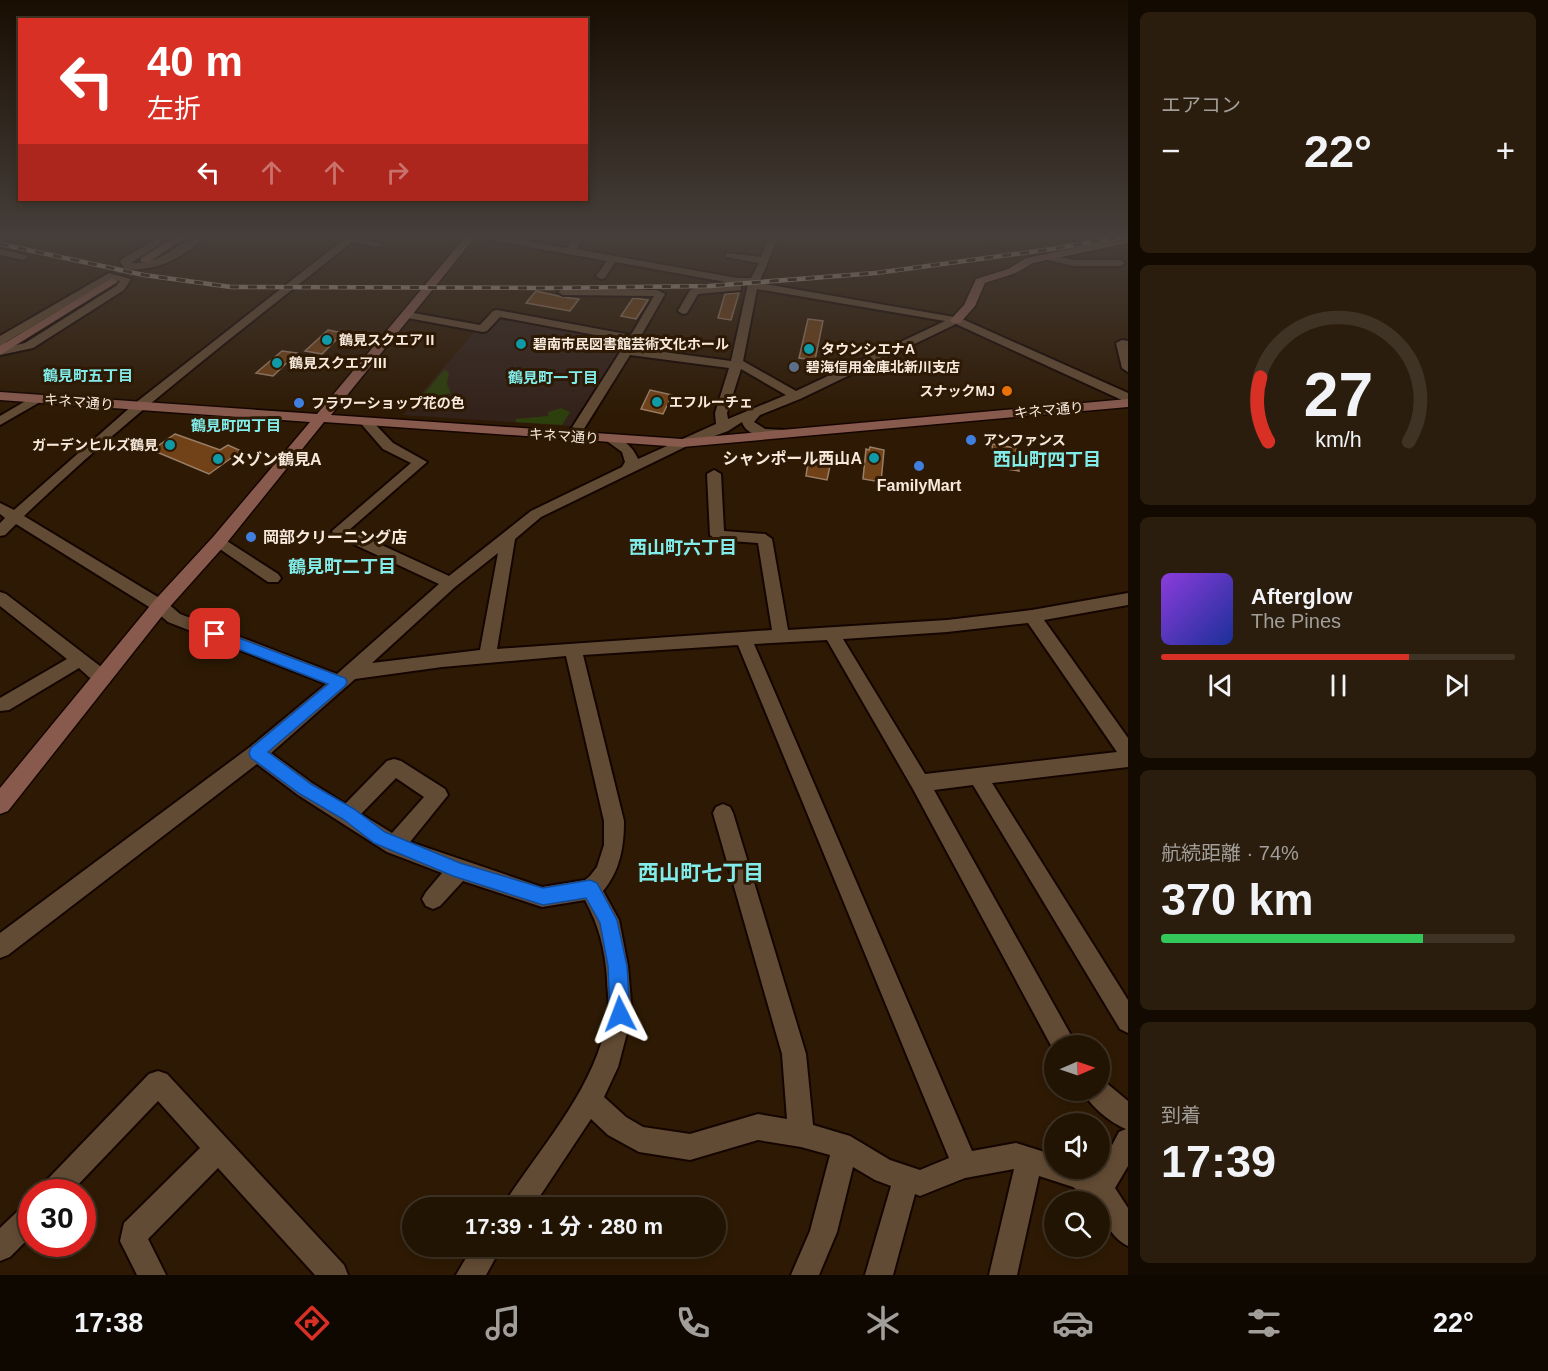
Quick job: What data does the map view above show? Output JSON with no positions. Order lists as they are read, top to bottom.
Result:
{
  "streets": {
    "street": ["キネマ通り"]
  },
  "districts": [
    "鶴見町五丁目",
    "鶴見町一丁目",
    "鶴見町四丁目",
    "西山町四丁目",
    "西山町六丁目",
    "鶴見町二丁目",
    "西山町七丁目"
  ],
  "places": [
    "鶴見スクエアⅡ",
    "碧南市民図書館芸術文化ホール",
    "タウンシエナA",
    "鶴見スクエアⅢ",
    "碧海信用金庫北新川支店",
    "スナックMJ",
    "エフルーチェ",
    "フラワーショップ花の色",
    "アンファンス",
    "ガーデンヒルズ鶴見",
    "シャンポール西山A",
    "メゾン鶴見A",
    "FamilyMart",
    "岡部クリーニング店"
  ],
  "north": "right",
  "page": {
    "tile": [
      "エアコン",
      ["航続距離 · 74%", "370 km"],
      ["到着", "17:39"]
    ],
    "turn": ["40 m", "左折"],
    "heat": ["−", "22°", "+"],
    "song": ["Afterglow", "The Pines"],
    "limit": "30",
    "trip": "17:39 · 1 分 · 280 m",
    "tabs": ["17:38", "22°"],
    "gauge": ["27", "km/h"]
  }
}
